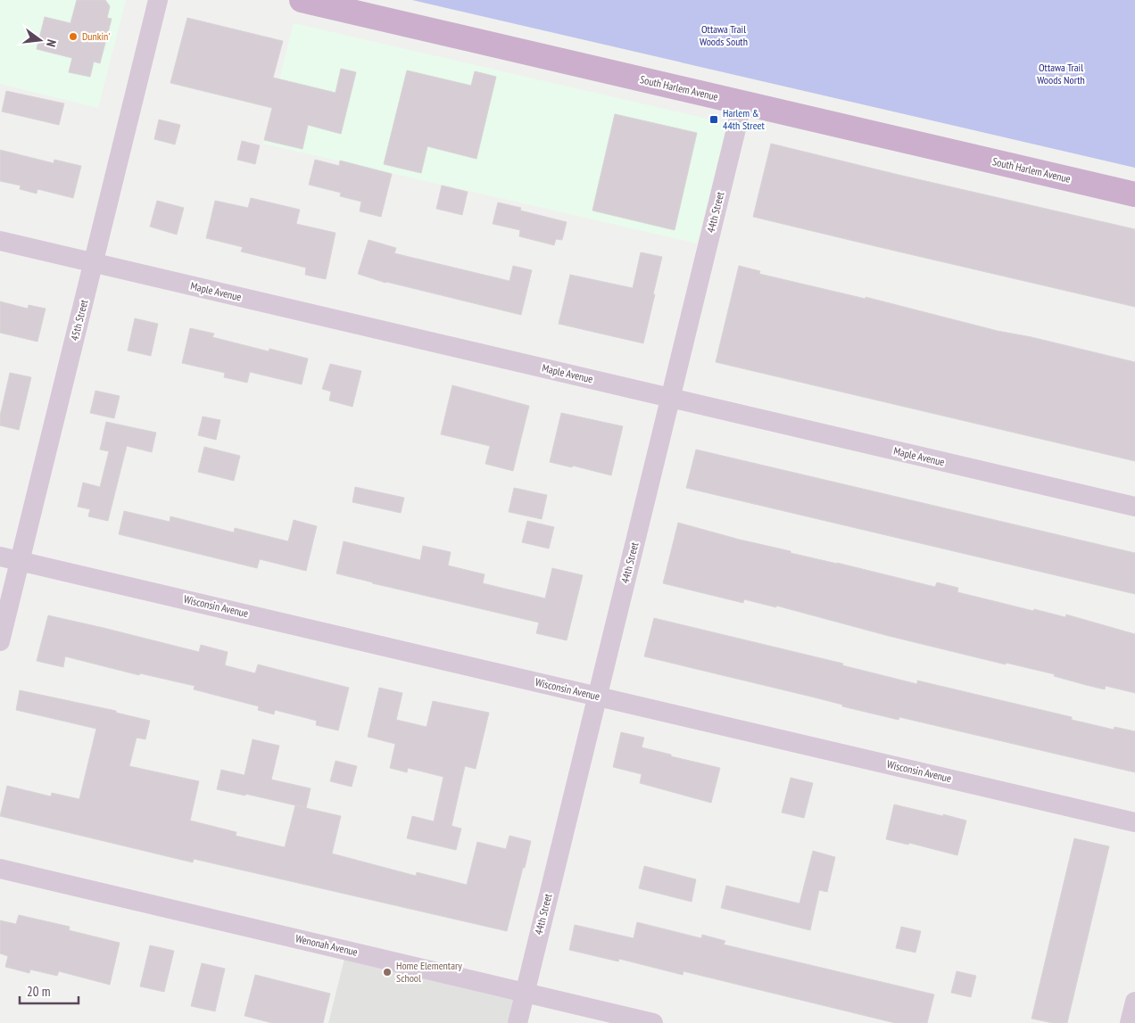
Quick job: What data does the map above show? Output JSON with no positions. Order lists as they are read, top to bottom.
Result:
{
  "streets": {
    "main road": ["South Harlem Avenue"],
    "street": [
      "44th Street",
      "Maple Avenue",
      "45th Street",
      "Wisconsin Avenue",
      "Wenonah Avenue"
    ]
  },
  "crossings": [
    ["South Harlem Avenue", "44th Street"],
    ["44th Street", "Maple Avenue"],
    ["44th Street", "Wisconsin Avenue"],
    ["44th Street", "Wenonah Avenue"],
    ["Maple Avenue", "45th Street"],
    ["45th Street", "Wisconsin Avenue"]
  ],
  "parks": ["Ottawa Trail Woods South", "Ottawa Trail Woods North"],
  "places": {
    "other": ["Dunkin'", "Home Elementary School"],
    "transit": ["Harlem & 44th Street"]
  },
  "scale_bar": "20 m",
  "north": "right"
}
